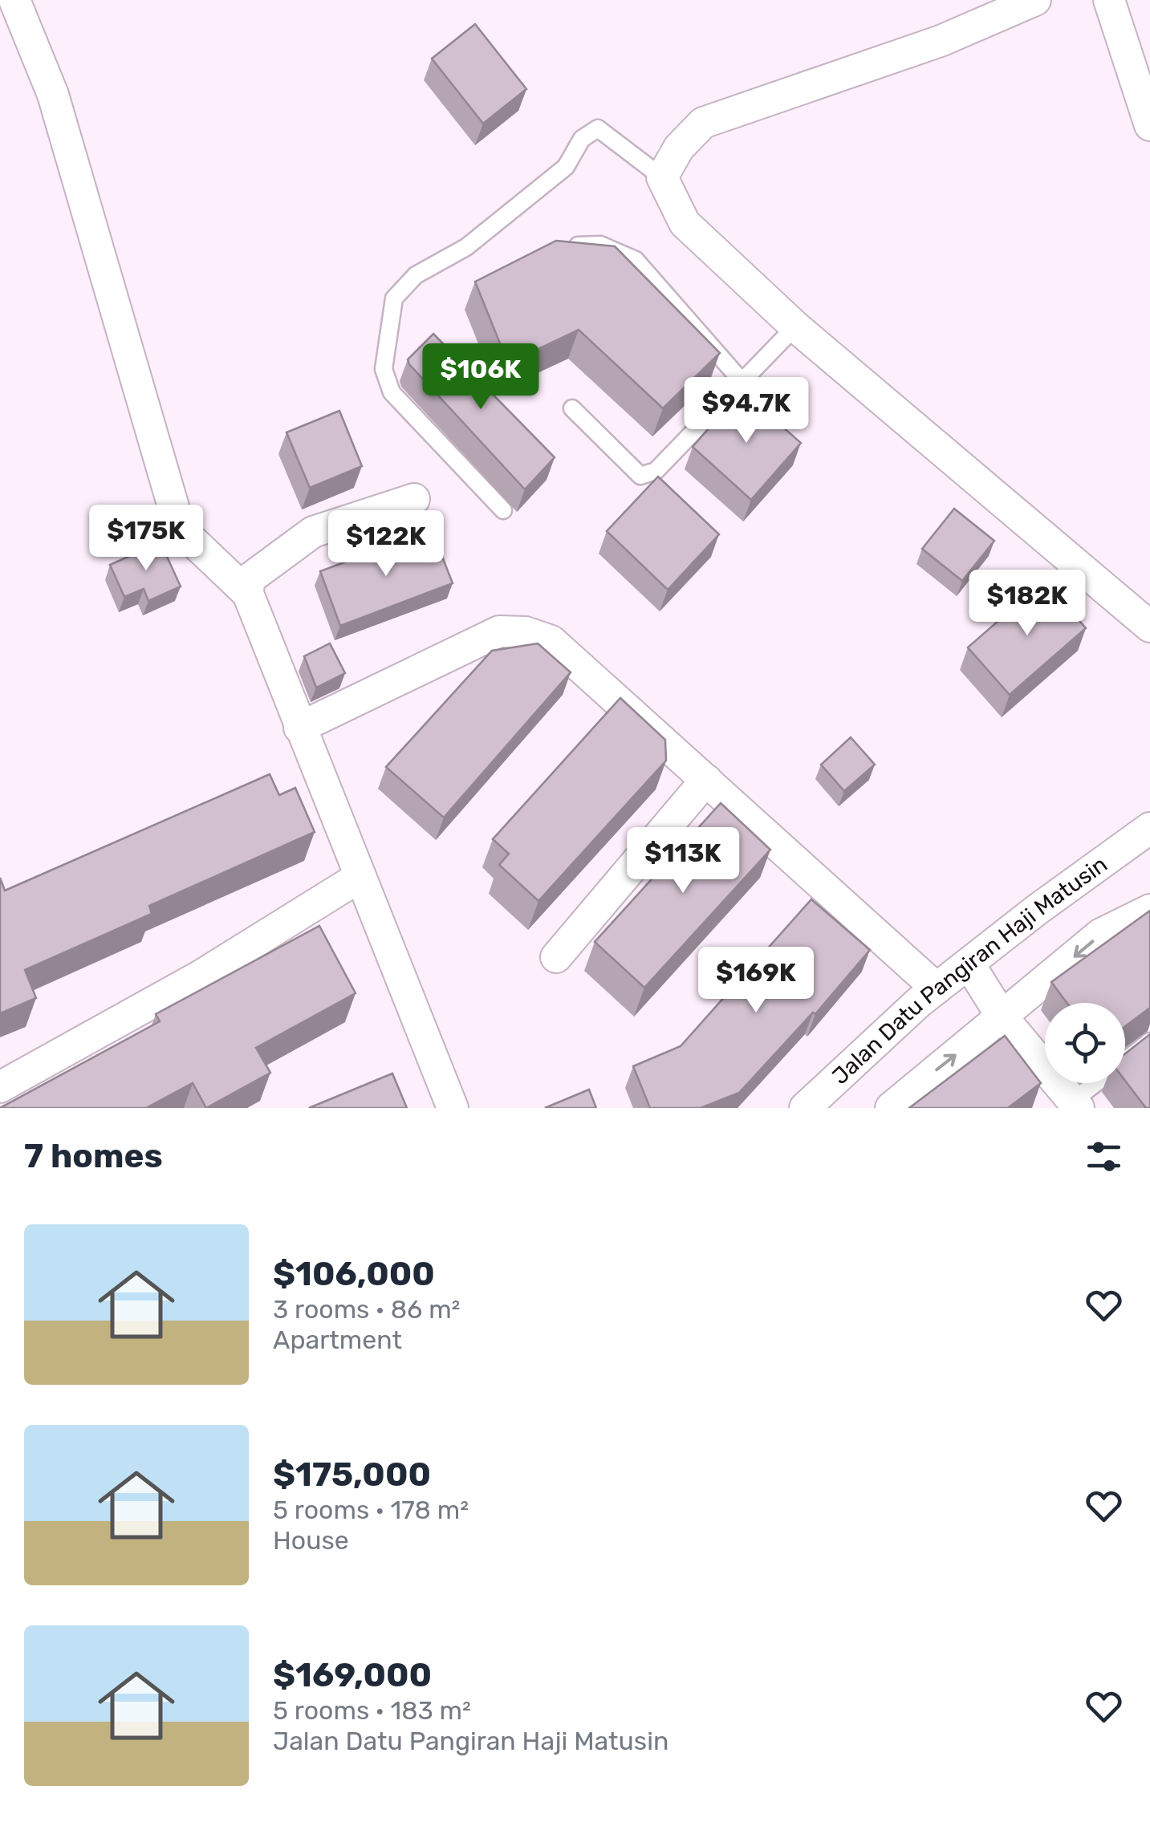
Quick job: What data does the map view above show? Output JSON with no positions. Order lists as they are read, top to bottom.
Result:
{
  "streets": {
    "street": ["Jalan Datu Pangiran Haji Matusin"]
  },
  "page": {
    "price": [
      "$106K",
      "$94.7K",
      "$175K",
      "$122K",
      "$182K",
      "$113K",
      "$169K"
    ],
    "heading": "7 homes",
    "list": [
      {
        "name": "$106,000",
        "note": "3 rooms · 86 m² · Apartment"
      },
      {
        "name": "$175,000",
        "note": "5 rooms · 178 m² · House"
      },
      {
        "name": "$169,000",
        "note": "5 rooms · 183 m² · Jalan Datu Pangiran Haji Matusin"
      }
    ]
  }
}
